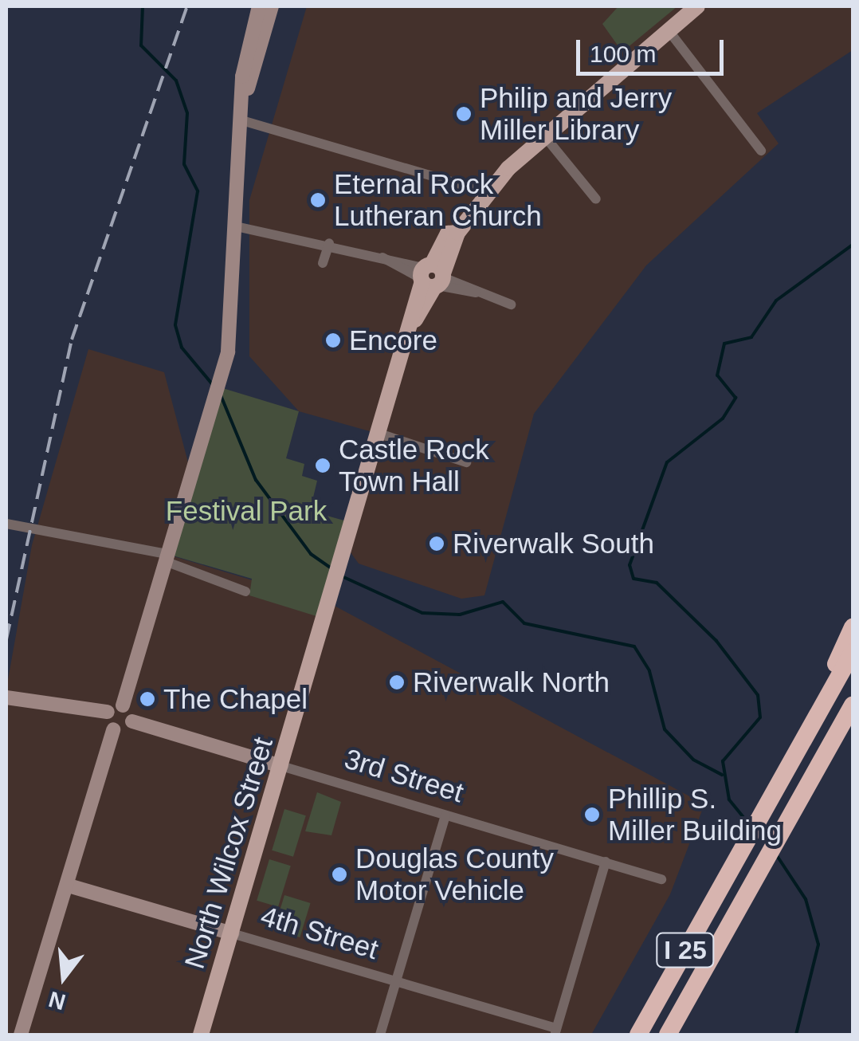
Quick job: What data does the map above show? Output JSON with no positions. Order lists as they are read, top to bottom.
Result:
{
  "streets": {
    "highway": ["I 25"],
    "main road": ["North Wilcox Street"],
    "street": ["3rd Street", "4th Street"]
  },
  "crossings": [
    ["3rd Street", "North Wilcox Street"],
    ["North Wilcox Street", "4th Street"]
  ],
  "parks": ["Festival Park"],
  "places": [
    "Philip and Jerry Miller Library",
    "Eternal Rock Lutheran Church",
    "Encore",
    "Castle Rock Town Hall",
    "Riverwalk South",
    "Riverwalk North",
    "The Chapel",
    "Phillip S. Miller Building",
    "Douglas County Motor Vehicle"
  ],
  "scale_bar": "100 m",
  "north": "bottom"
}
